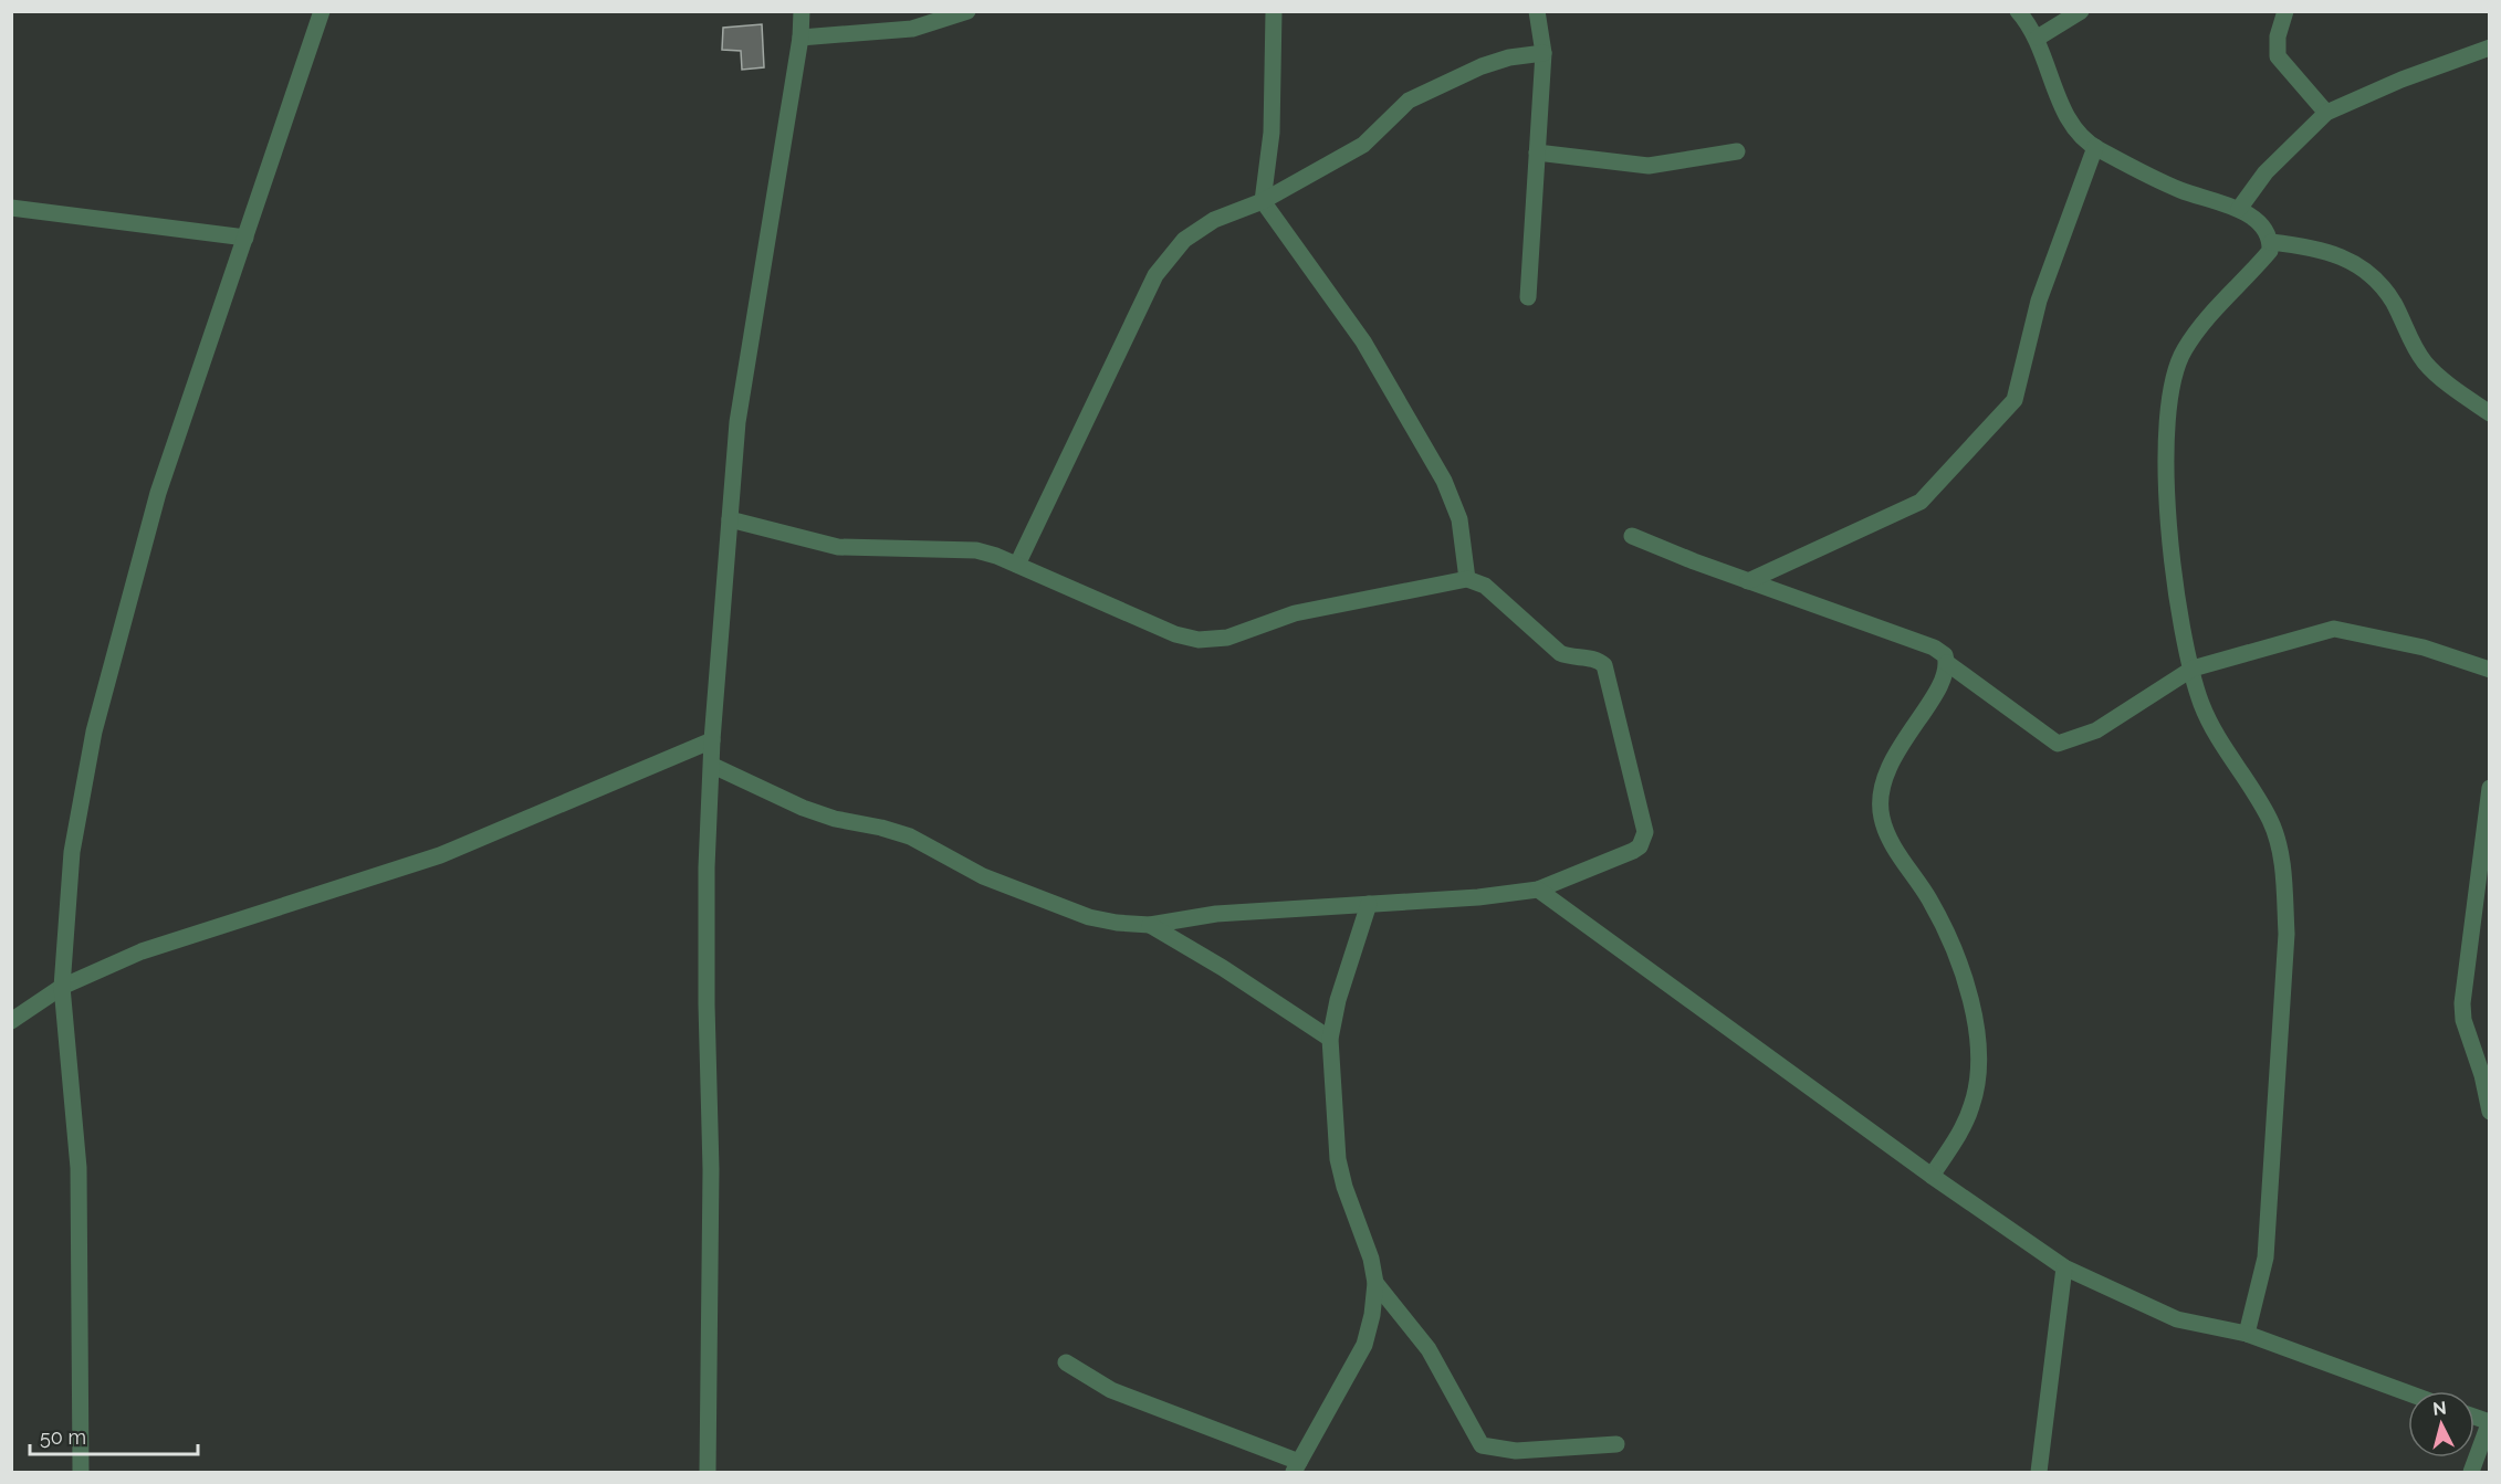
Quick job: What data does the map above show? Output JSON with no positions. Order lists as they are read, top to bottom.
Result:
{
  "scale_bar": "50 m",
  "north": "top"
}
